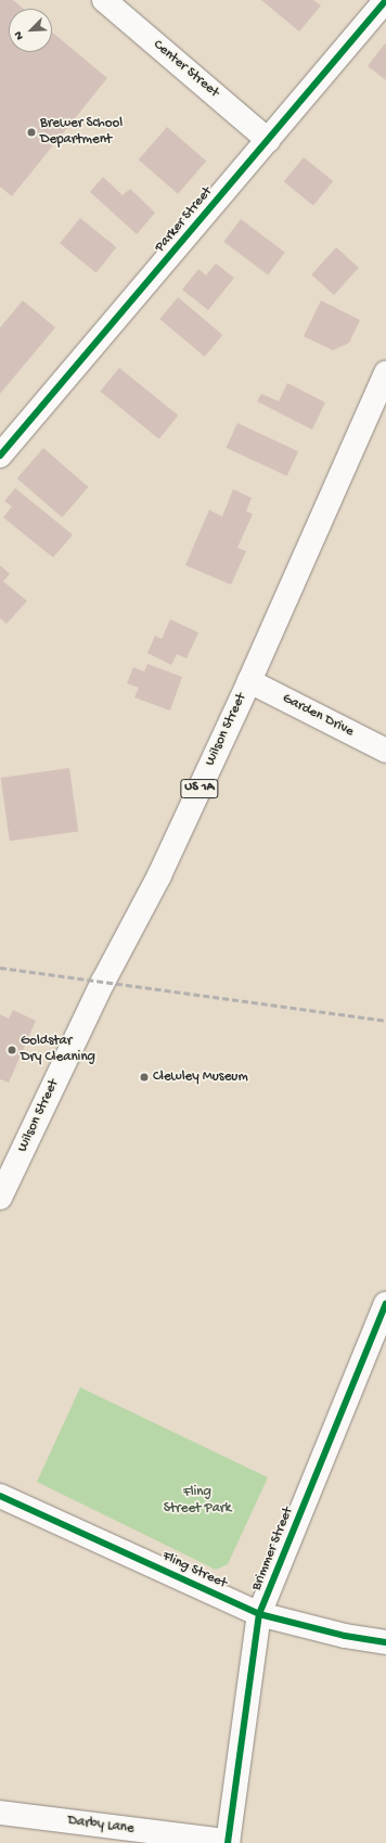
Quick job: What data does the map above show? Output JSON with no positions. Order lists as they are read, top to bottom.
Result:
{
  "streets": {
    "street": [
      "Center Street",
      "Parker Street",
      "Garden Drive",
      "Wilson Street",
      "US 1A",
      "Brimmer Street",
      "Fling Street",
      "Darby Lane"
    ]
  },
  "crossings": [
    ["Center Street", "Parker Street"],
    ["Garden Drive", "Wilson Street"],
    ["Brimmer Street", "Fling Street"],
    ["Brimmer Street", "Darby Lane"]
  ],
  "parks": ["Fling Street Park"],
  "places": ["Brewer School Department", "Goldstar Dry Cleaning", "Clewley Museum"],
  "north": "bottom left"
}
